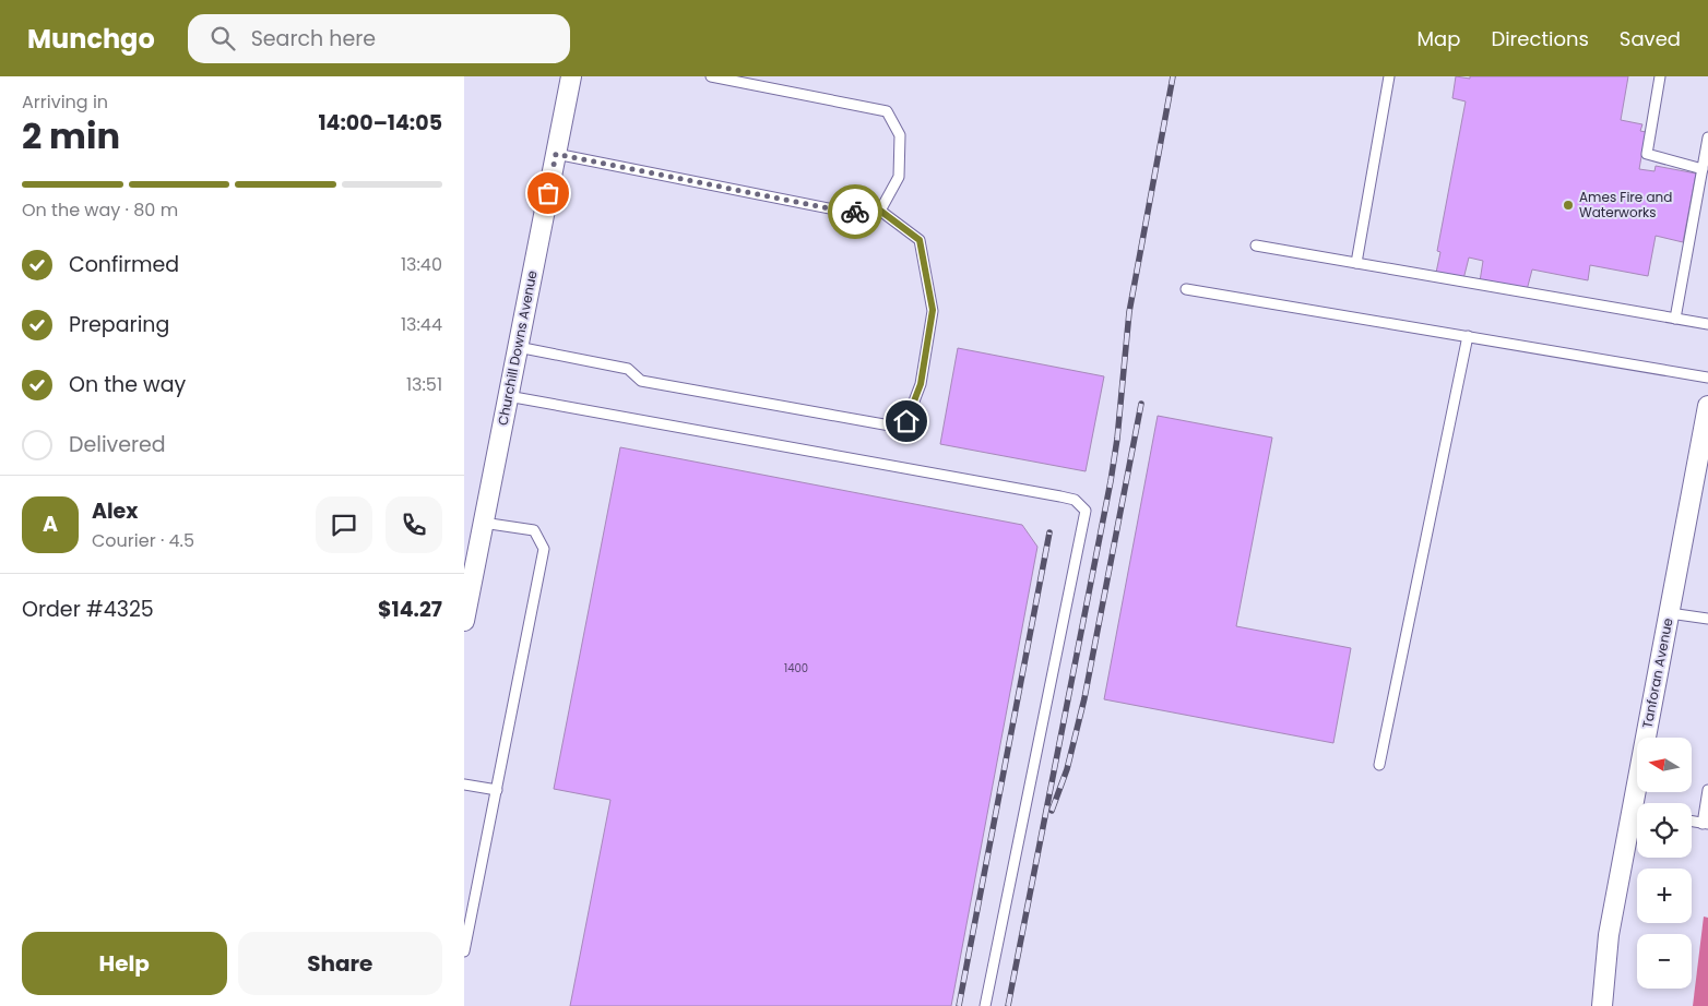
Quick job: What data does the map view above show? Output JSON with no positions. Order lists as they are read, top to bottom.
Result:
{
  "streets": {
    "street": ["Churchill Downs Avenue", "Tanforan Avenue"]
  },
  "places": ["Ames Fire and Waterworks"],
  "house_numbers": ["1400"],
  "north": "left",
  "page": {
    "header": "Munchgo",
    "search": "Search here",
    "nav": ["Map", "Directions", "Saved"],
    "heading": ["2 min", "Arriving in", "14:00–14:05"],
    "panel": [
      "Alex",
      "Courier · 4.5",
      "Order #4325",
      "$14.27"
    ],
    "bar": "On the way · 80 m",
    "list": [
      ["Confirmed", "13:40"],
      ["Preparing", "13:44"],
      ["On the way", "13:51"],
      "Delivered"
    ],
    "round": "A",
    "map_buttons": ["+", "−"],
    "buttons": ["Help", "Share"]
  }
}
